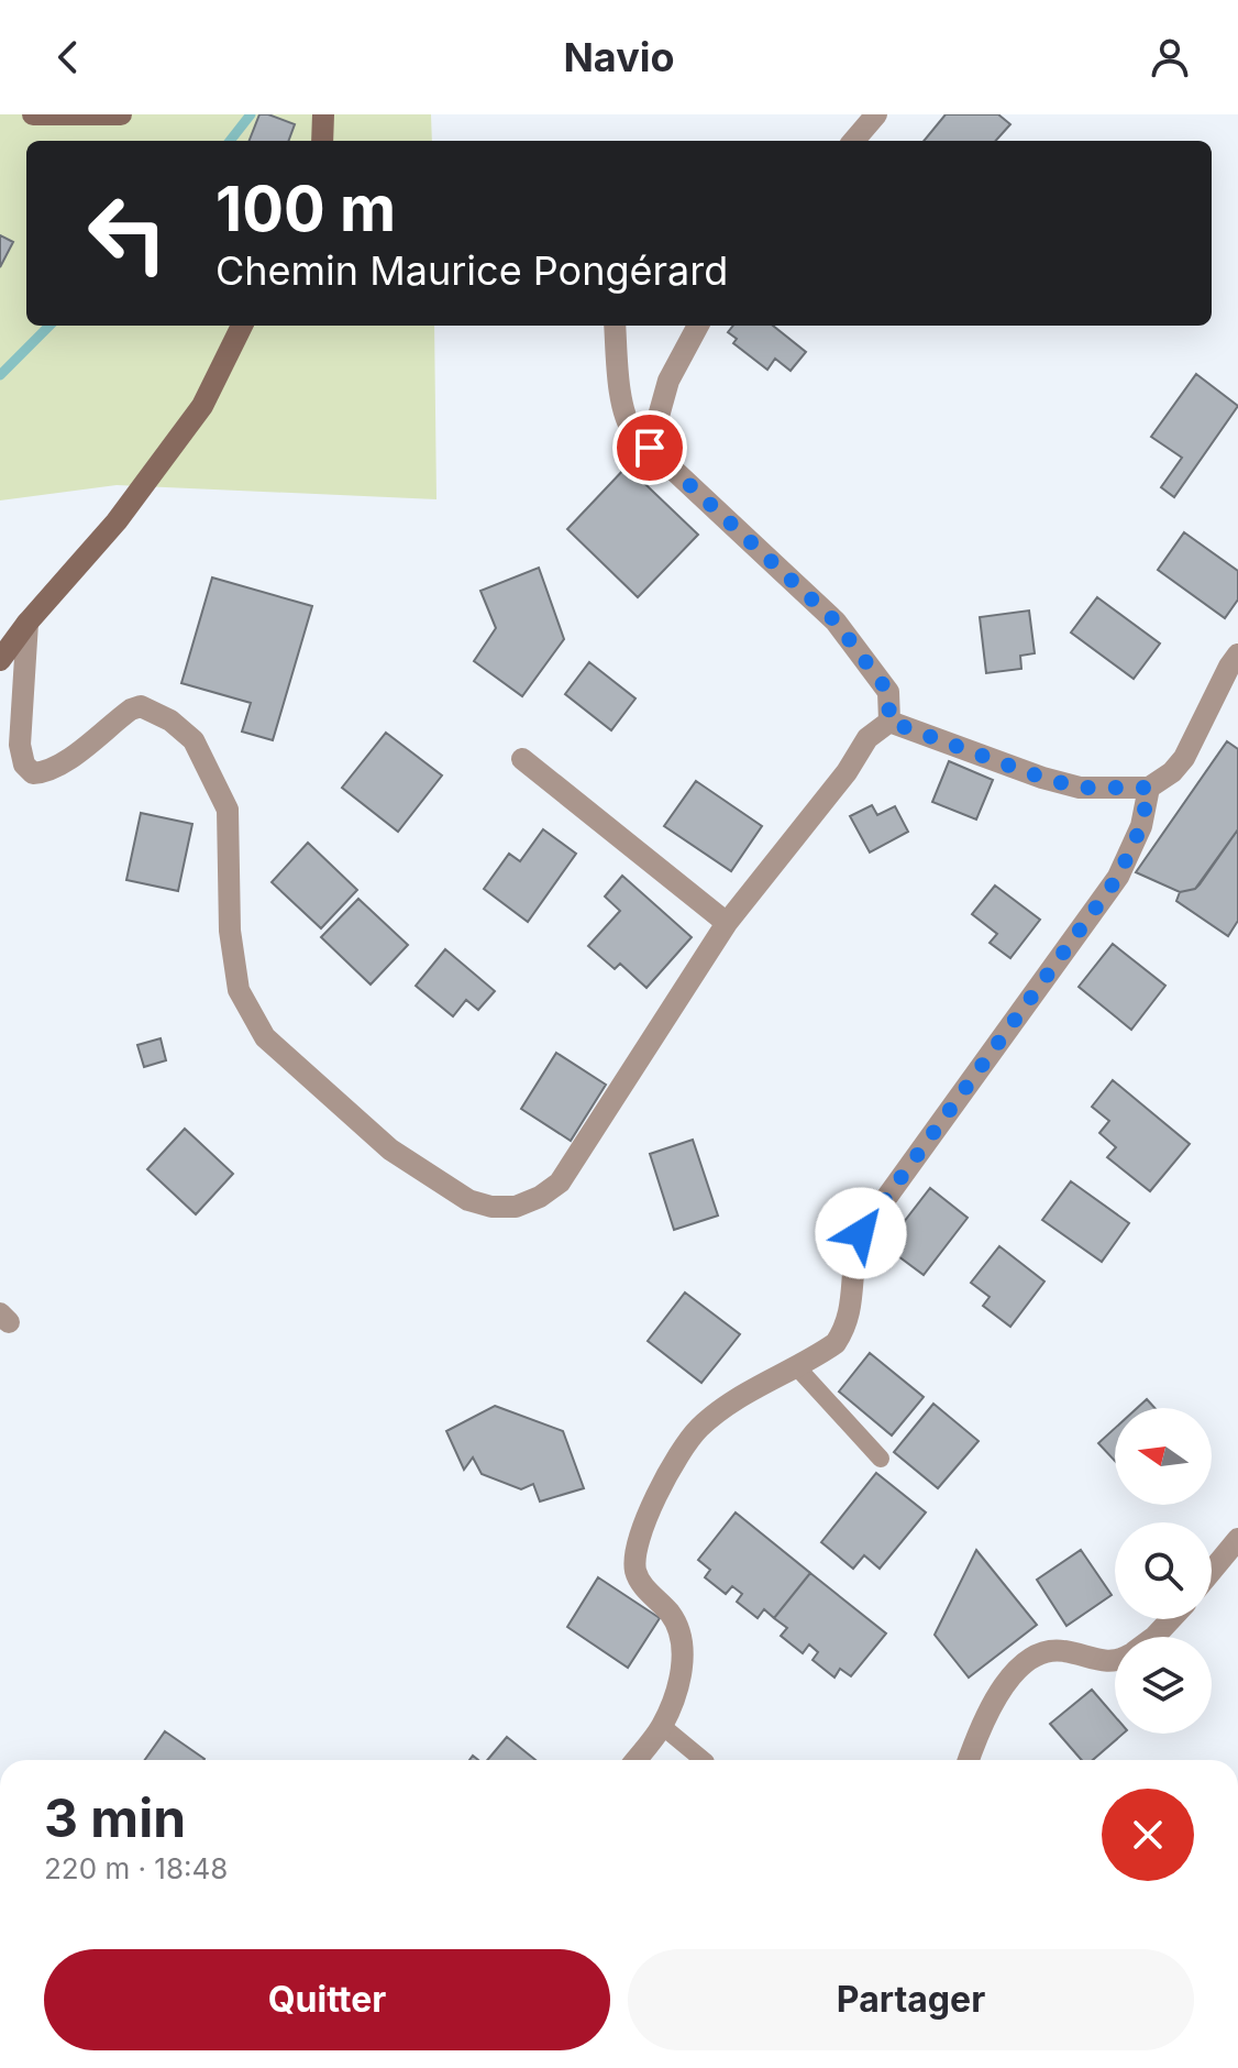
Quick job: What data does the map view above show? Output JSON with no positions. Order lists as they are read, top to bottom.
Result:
{
  "north": "left",
  "page": {
    "header": "Navio",
    "turn": ["100 m", "Chemin Maurice Pongérard"],
    "heading": ["3 min", "220 m · 18:48"],
    "buttons": ["Quitter", "Partager"]
  }
}
